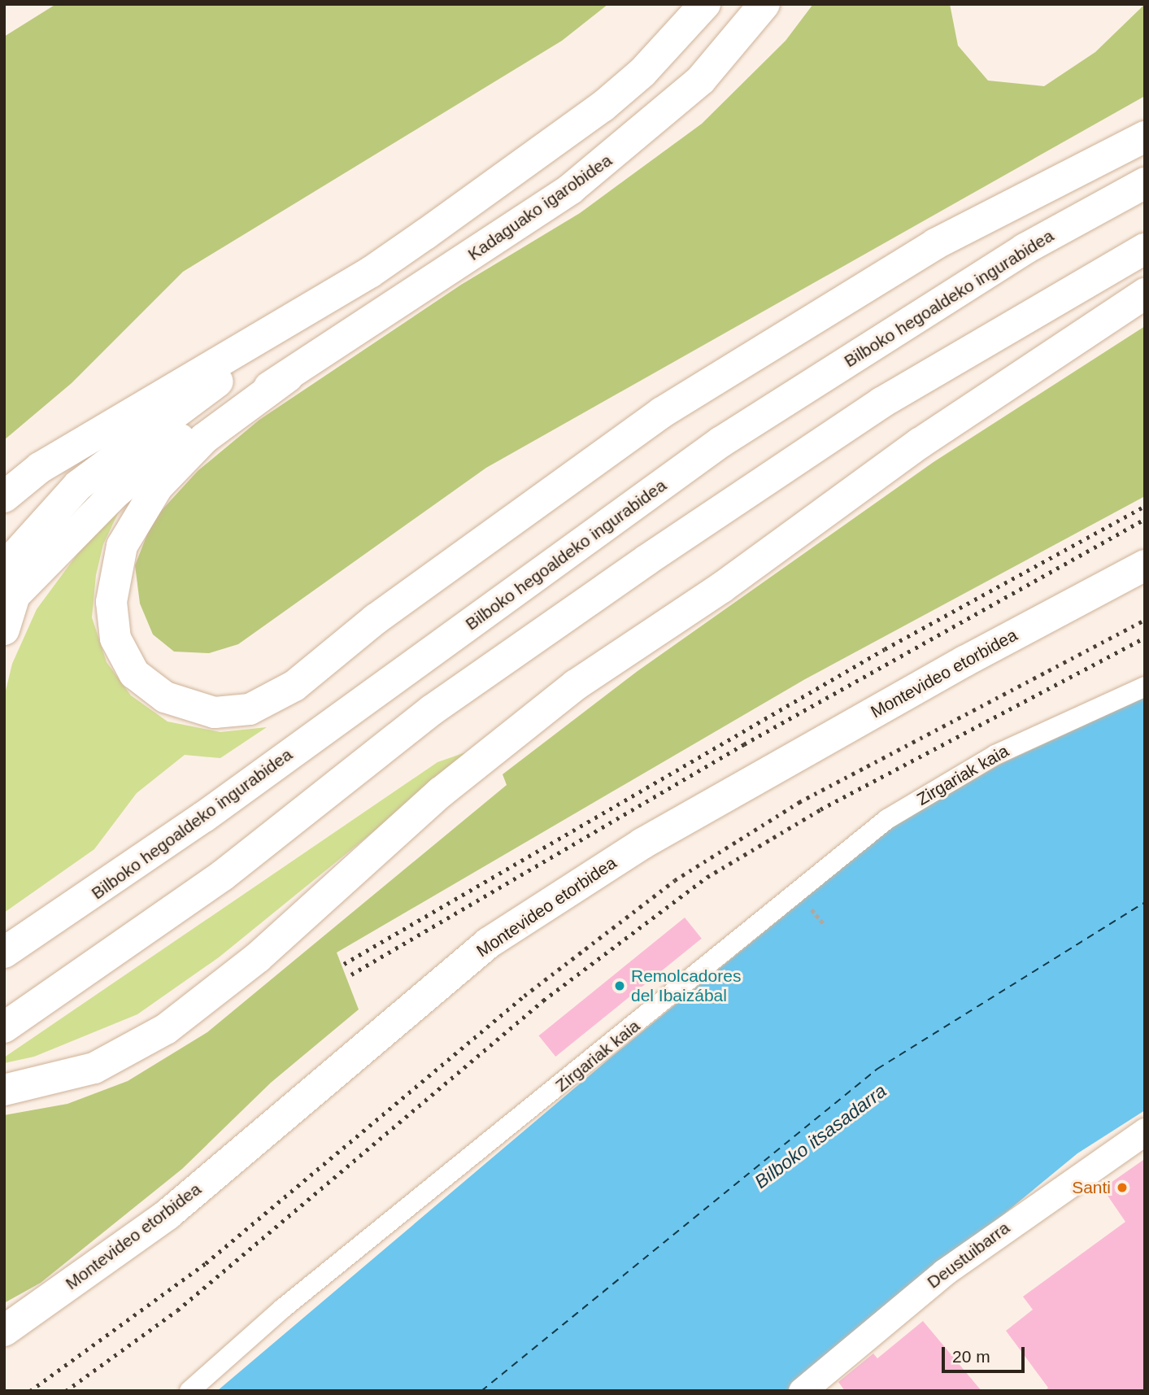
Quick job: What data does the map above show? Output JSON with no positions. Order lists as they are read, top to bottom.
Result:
{
  "streets": {
    "main road": ["Kadaguako igarobidea", "Bilboko hegoaldeko ingurabidea", "Montevideo etorbidea"],
    "street": ["Zirgariak kaia", "Deustuibarra"]
  },
  "water": ["Bilboko itsasadarra"],
  "places": ["Remolcadores del Ibaizábal", "Santi"],
  "scale_bar": "20 m"
}
